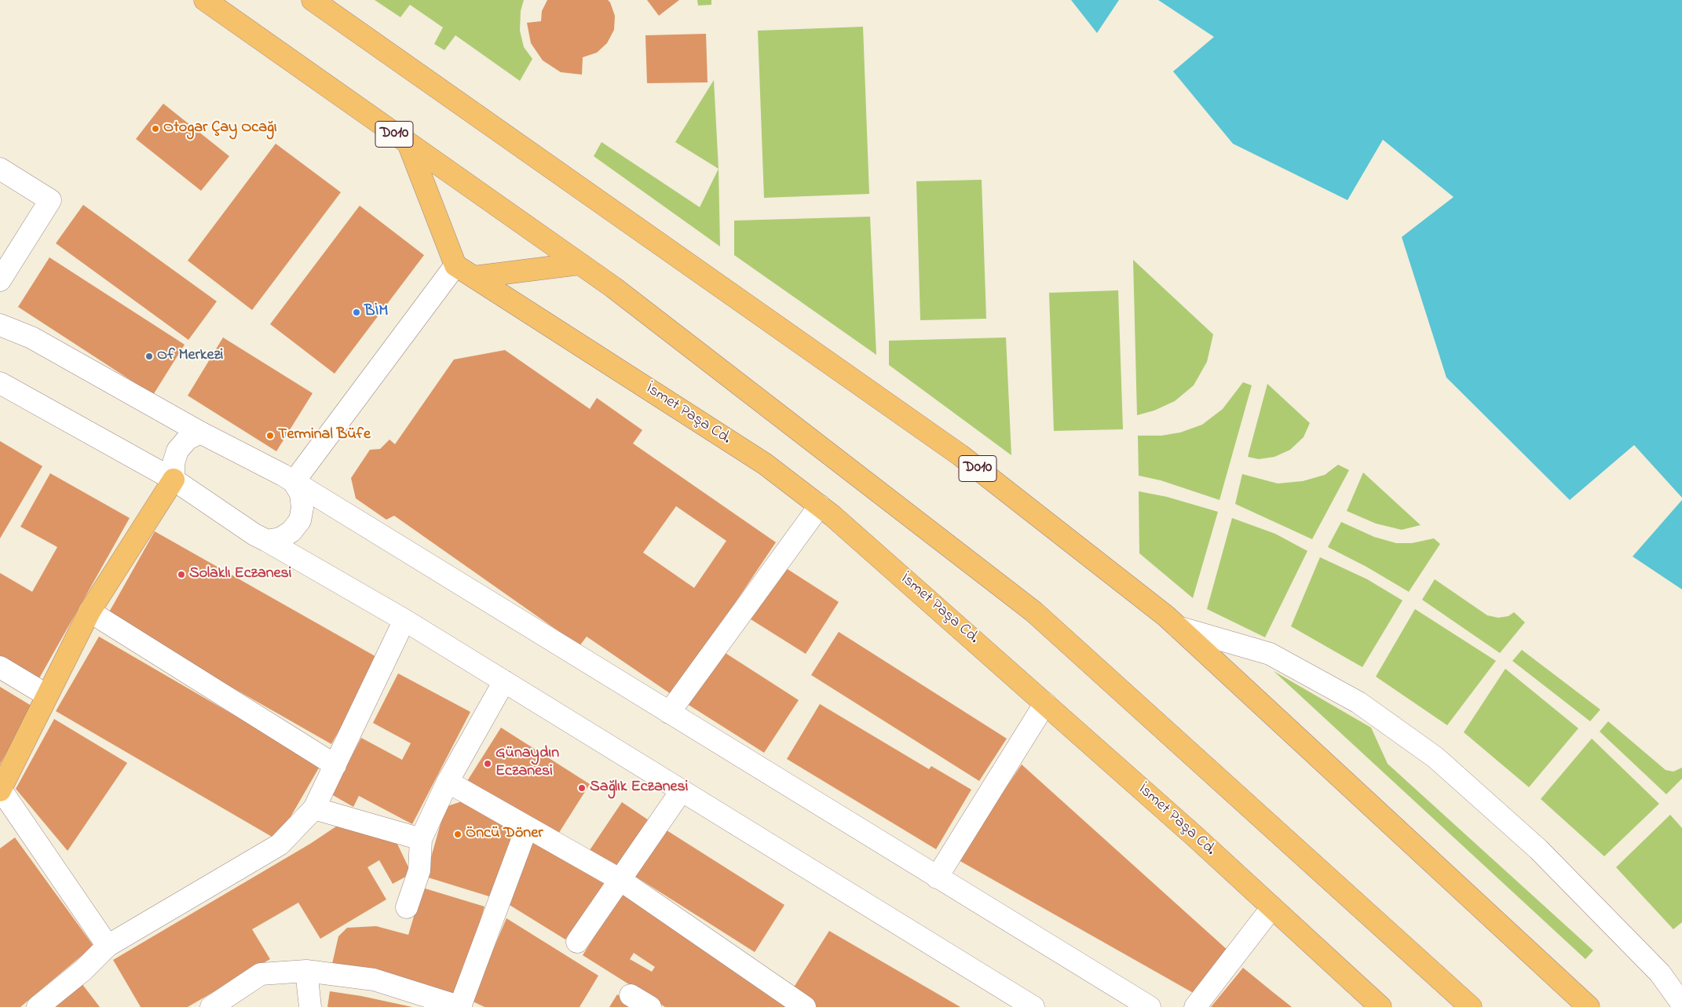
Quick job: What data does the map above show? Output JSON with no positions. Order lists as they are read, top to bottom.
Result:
{
  "streets": {
    "main road": ["D010", "İsmet Paşa Cd."]
  },
  "places": [
    "Otogar Çay Ocağı",
    "BİM",
    "Of Merkezi",
    "Terminal Büfe",
    "Solaklı Eczanesi",
    "Günaydın Eczanesi",
    "Sağlık Eczanesi",
    "Öncü Döner"
  ]
}
